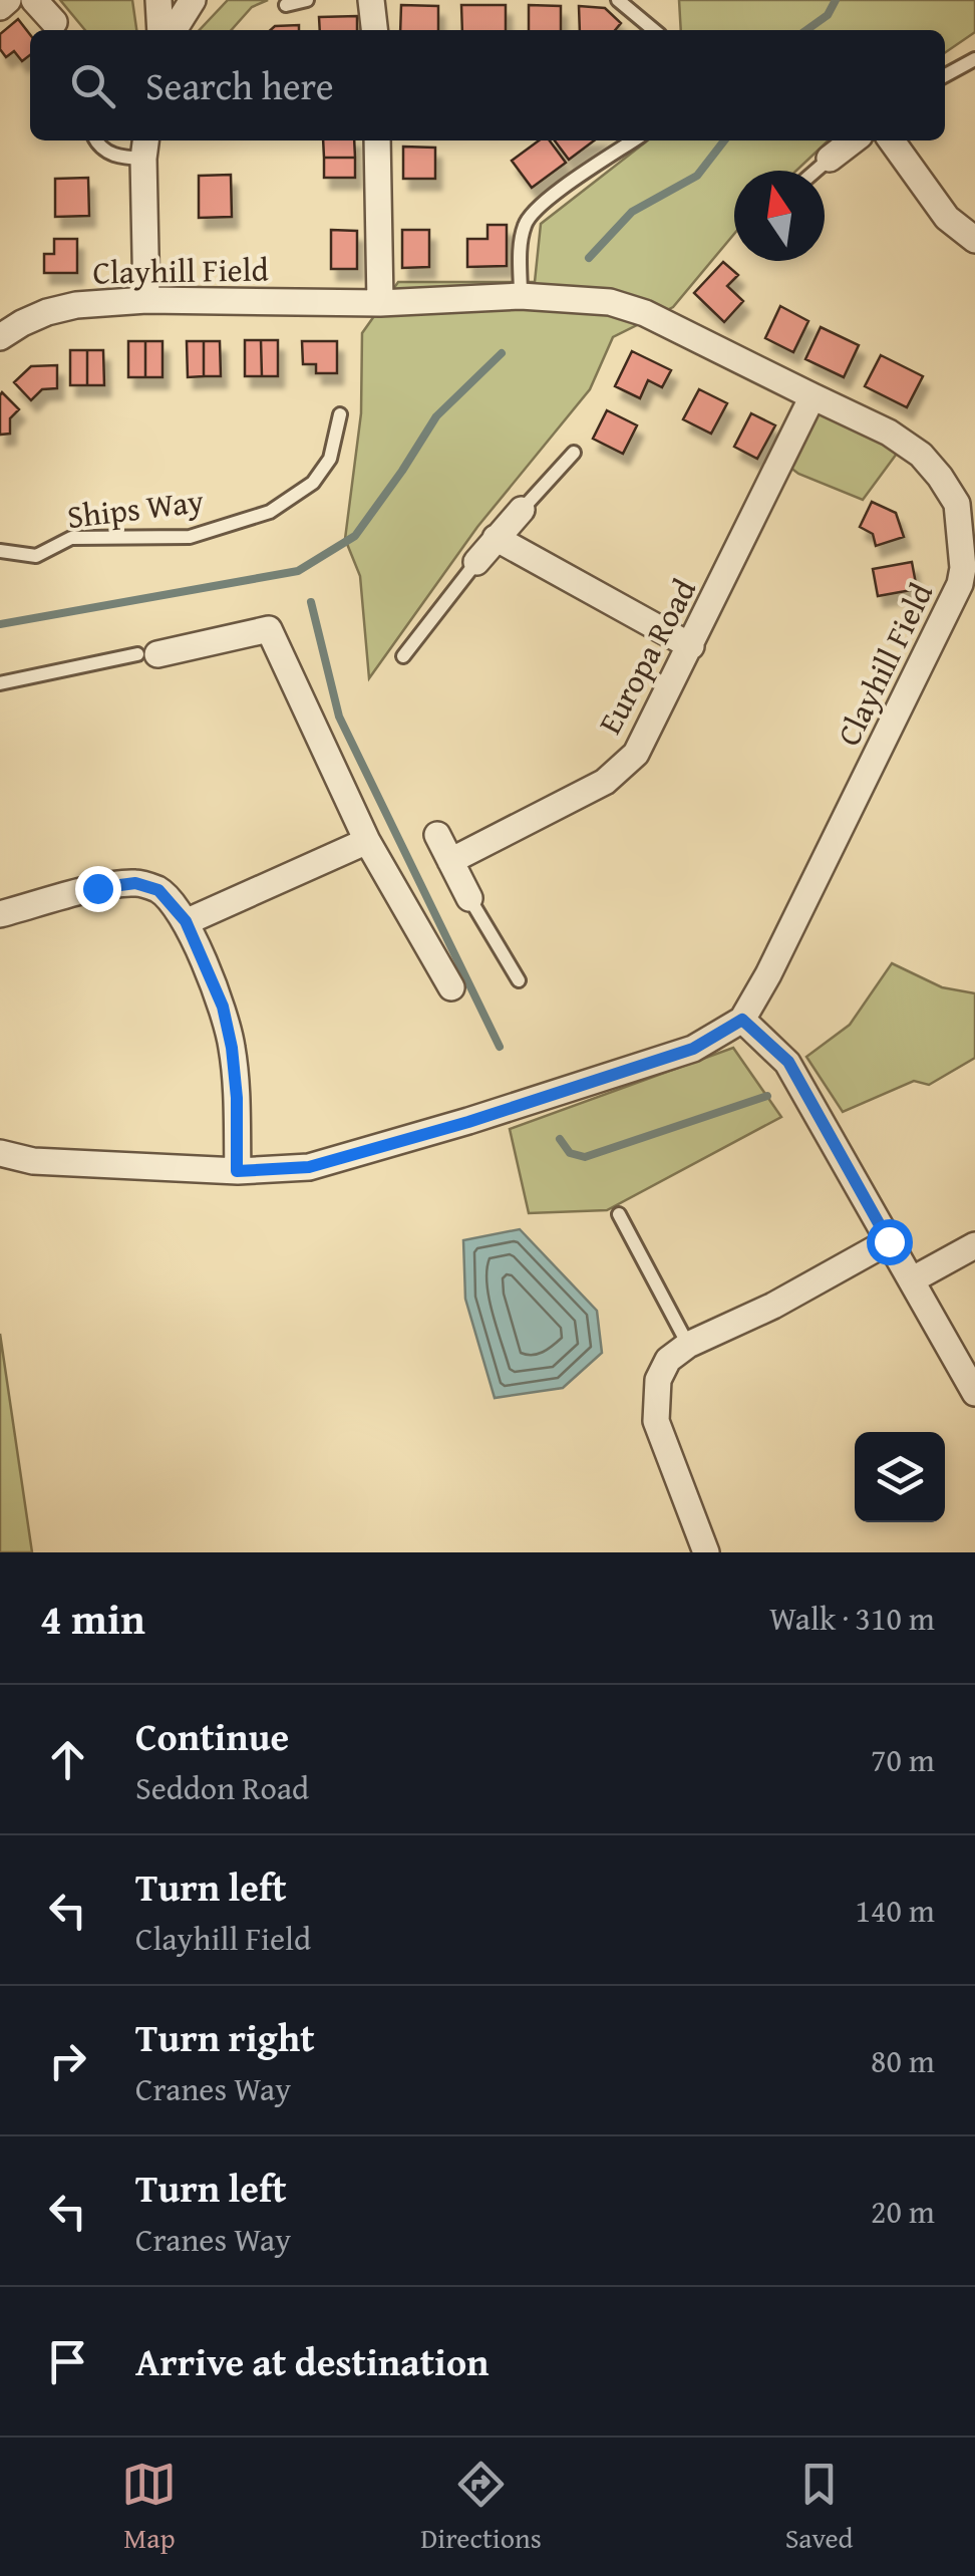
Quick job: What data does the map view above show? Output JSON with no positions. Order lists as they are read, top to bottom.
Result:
{
  "streets": {
    "street": ["Clayhill Field", "Europa Road"],
    "lane": ["Ships Way"]
  },
  "crossings": [
    ["Clayhill Field", "Europa Road"]
  ],
  "north": "top",
  "page": {
    "search": "Search here",
    "heading": ["4 min", "Walk · 310 m"],
    "list": [
      ["Continue", "Seddon Road", "70 m"],
      ["Turn left", "Clayhill Field", "140 m"],
      ["Turn right", "Cranes Way", "80 m"],
      ["Turn left", "Cranes Way", "20 m"],
      "Arrive at destination"
    ],
    "nav": ["Map", "Directions", "Saved"]
  }
}
